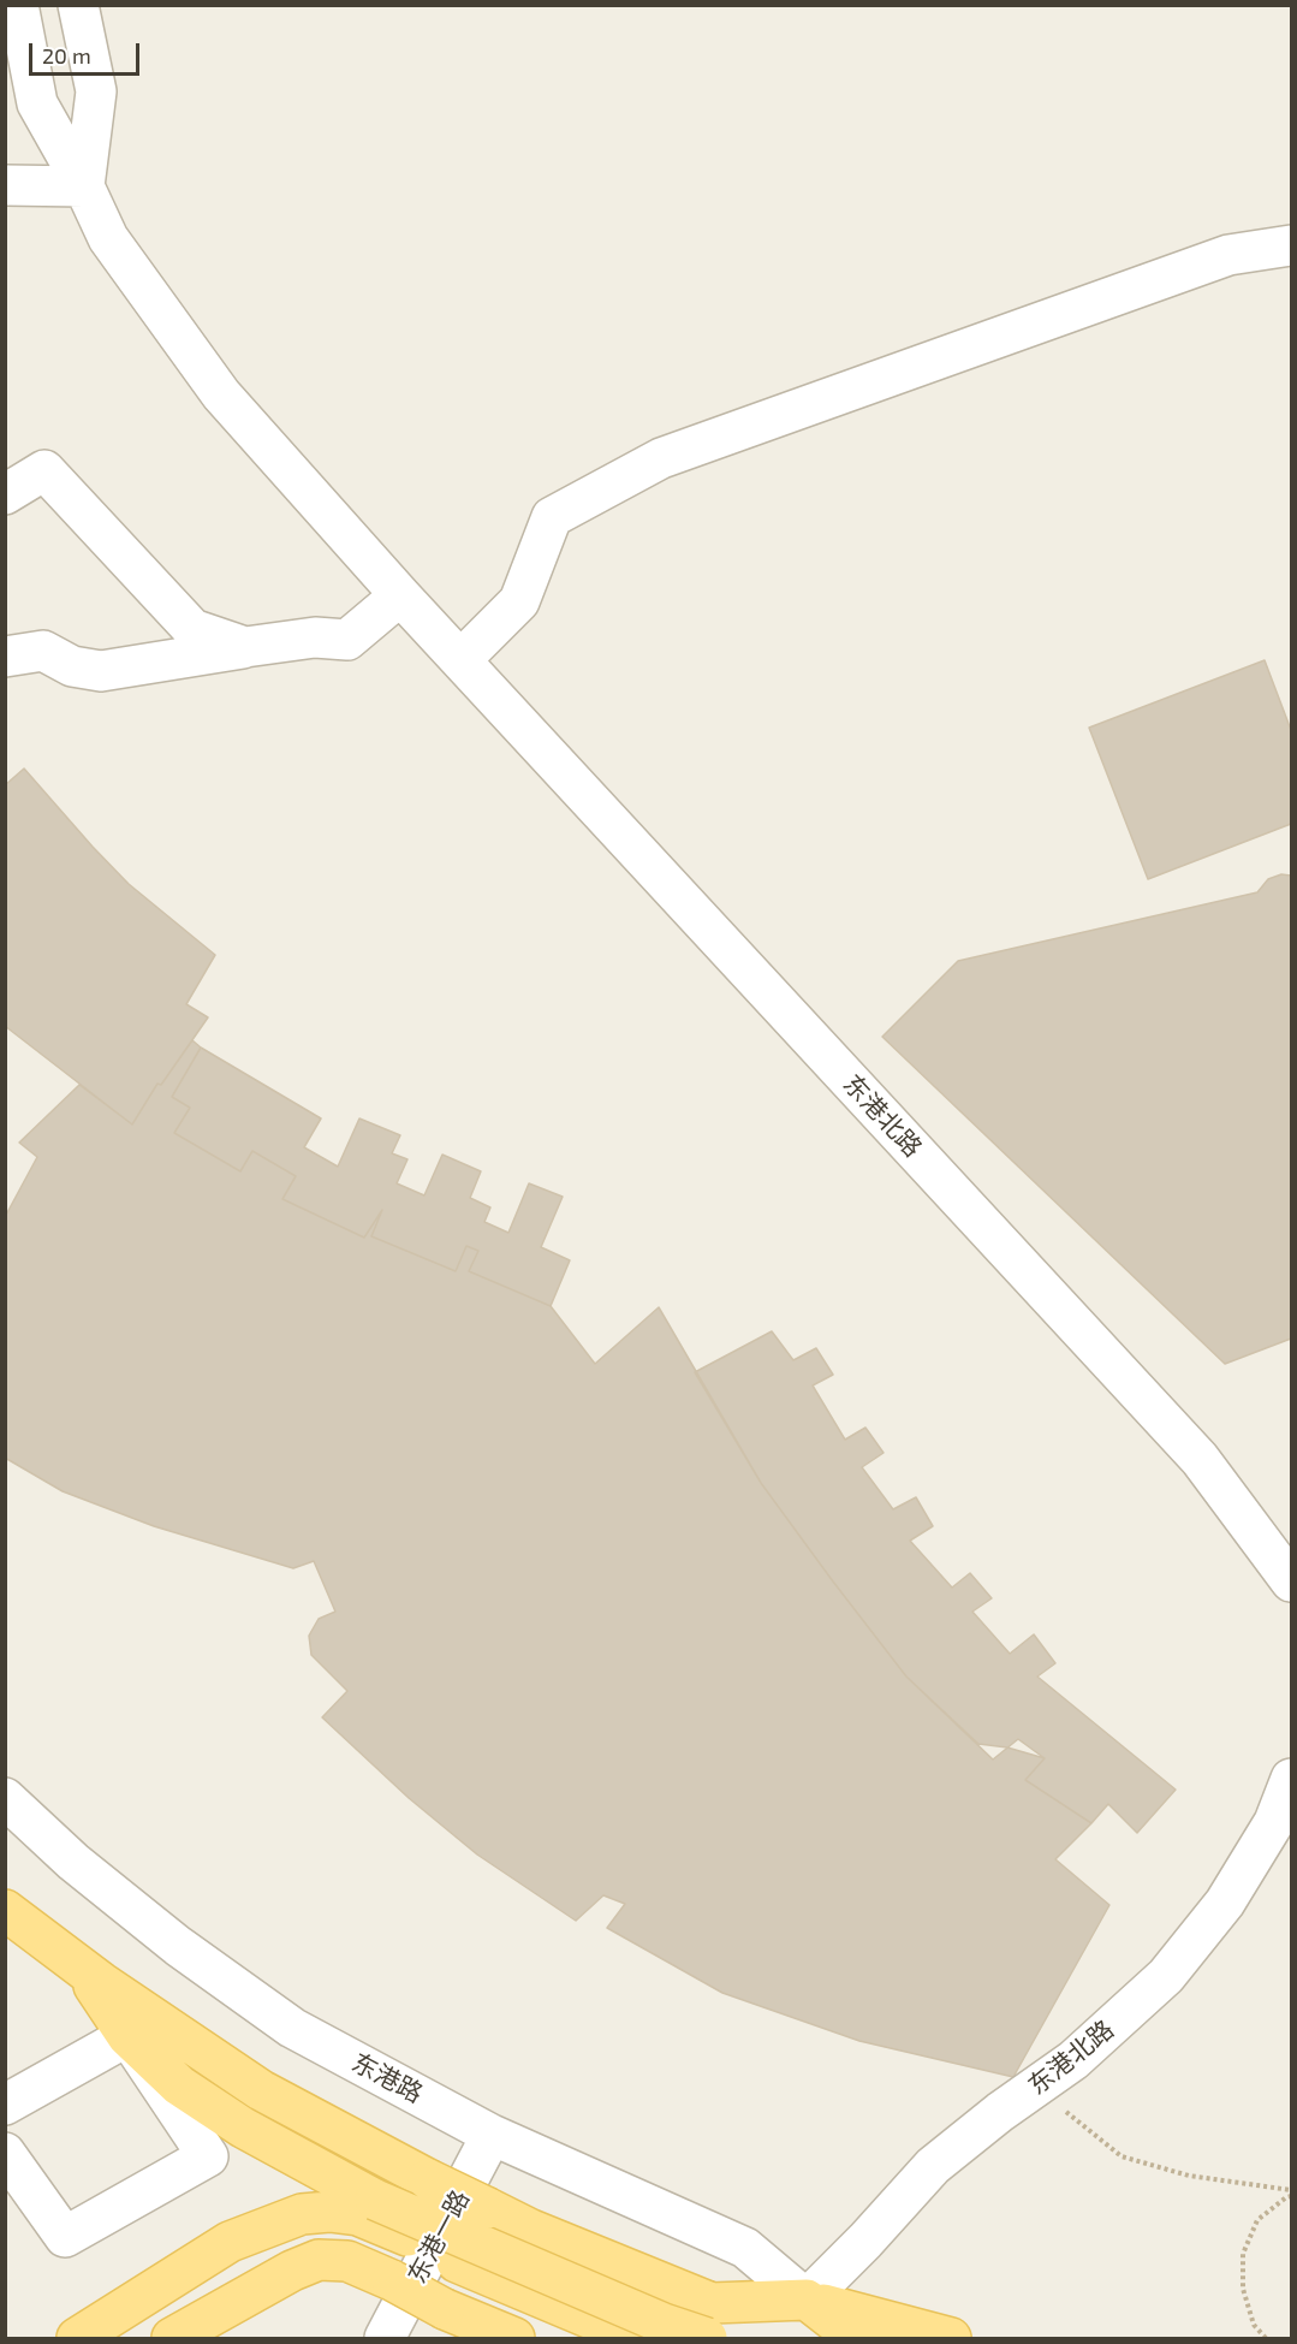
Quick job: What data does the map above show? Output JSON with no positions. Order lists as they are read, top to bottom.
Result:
{
  "streets": {
    "street": ["东港北路", "东港路", "东港一路"]
  },
  "crossings": [
    ["东港北路", "东港路"],
    ["东港路", "东港一路"]
  ],
  "scale_bar": "20 m"
}
